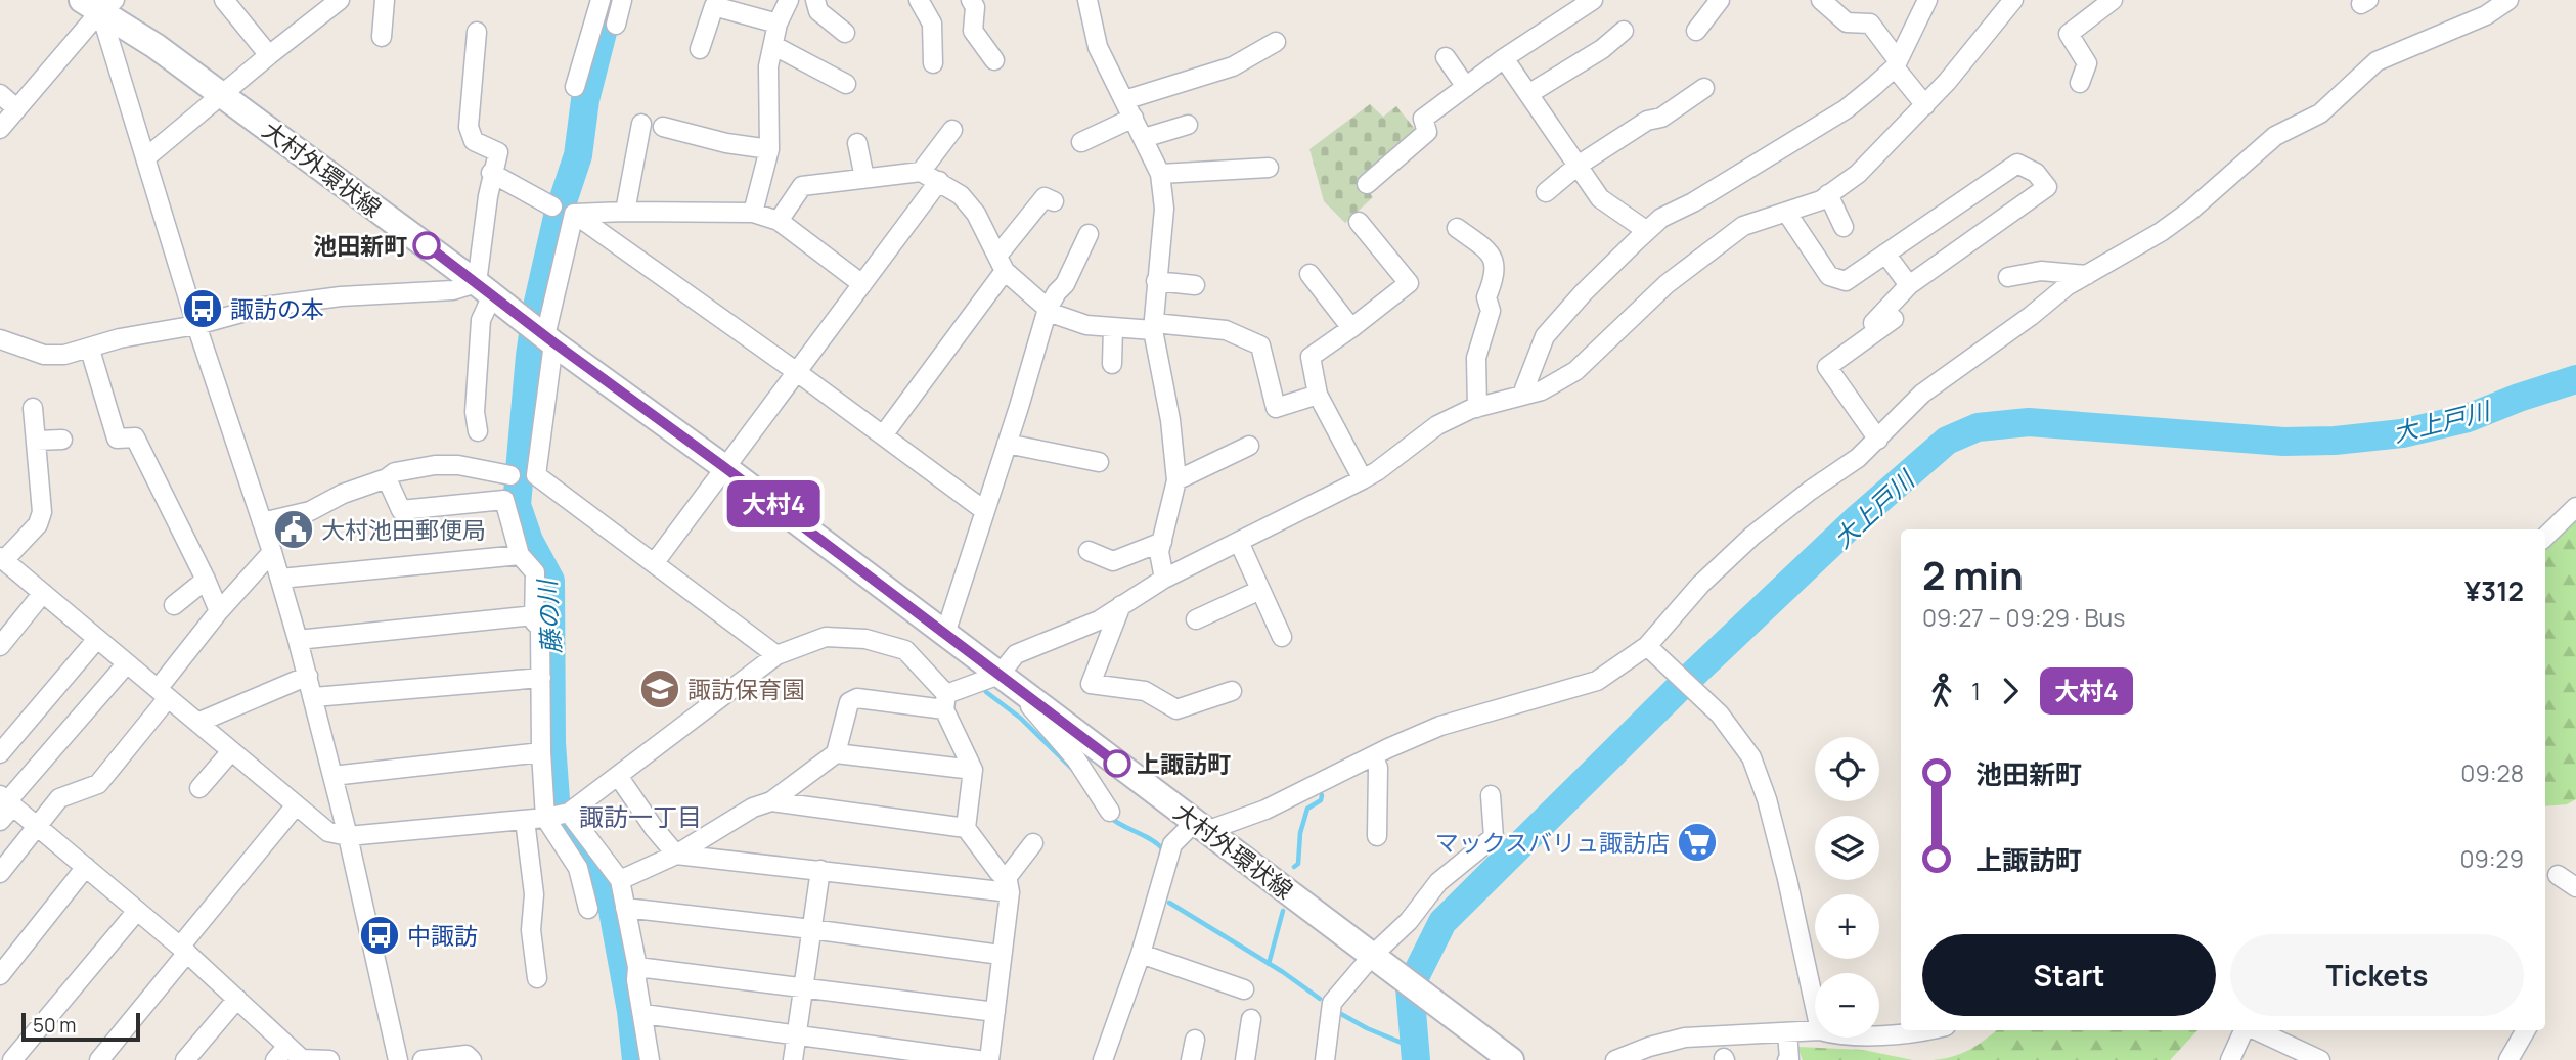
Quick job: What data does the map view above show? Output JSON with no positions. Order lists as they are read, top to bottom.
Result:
{
  "streets": {
    "main road": ["大村外環状線"]
  },
  "districts": ["諏訪一丁目"],
  "water": ["大上戸川", "藤の川"],
  "places": {
    "other": ["池田新町", "上諏訪町"],
    "bus stop": ["諏訪の本", "中諏訪"],
    "public building": ["大村池田郵便局"],
    "school or university": ["諏訪保育園"],
    "supermarket": ["マックスバリュ諏訪店"]
  },
  "lines": ["bus line 大村4"],
  "scale_bar": "50 m",
  "page": {
    "on_map": "大村4",
    "heading": ["2 min", "09:27 – 09:29 · Bus", "¥312"],
    "legs": ["1", "大村4"],
    "list": [
      {
        "name": "池田新町",
        "value": "09:28"
      },
      {
        "name": "上諏訪町",
        "value": "09:29"
      }
    ],
    "map_buttons": ["+", "−"],
    "buttons": ["Start", "Tickets"],
    "scale": "50 m"
  }
}
